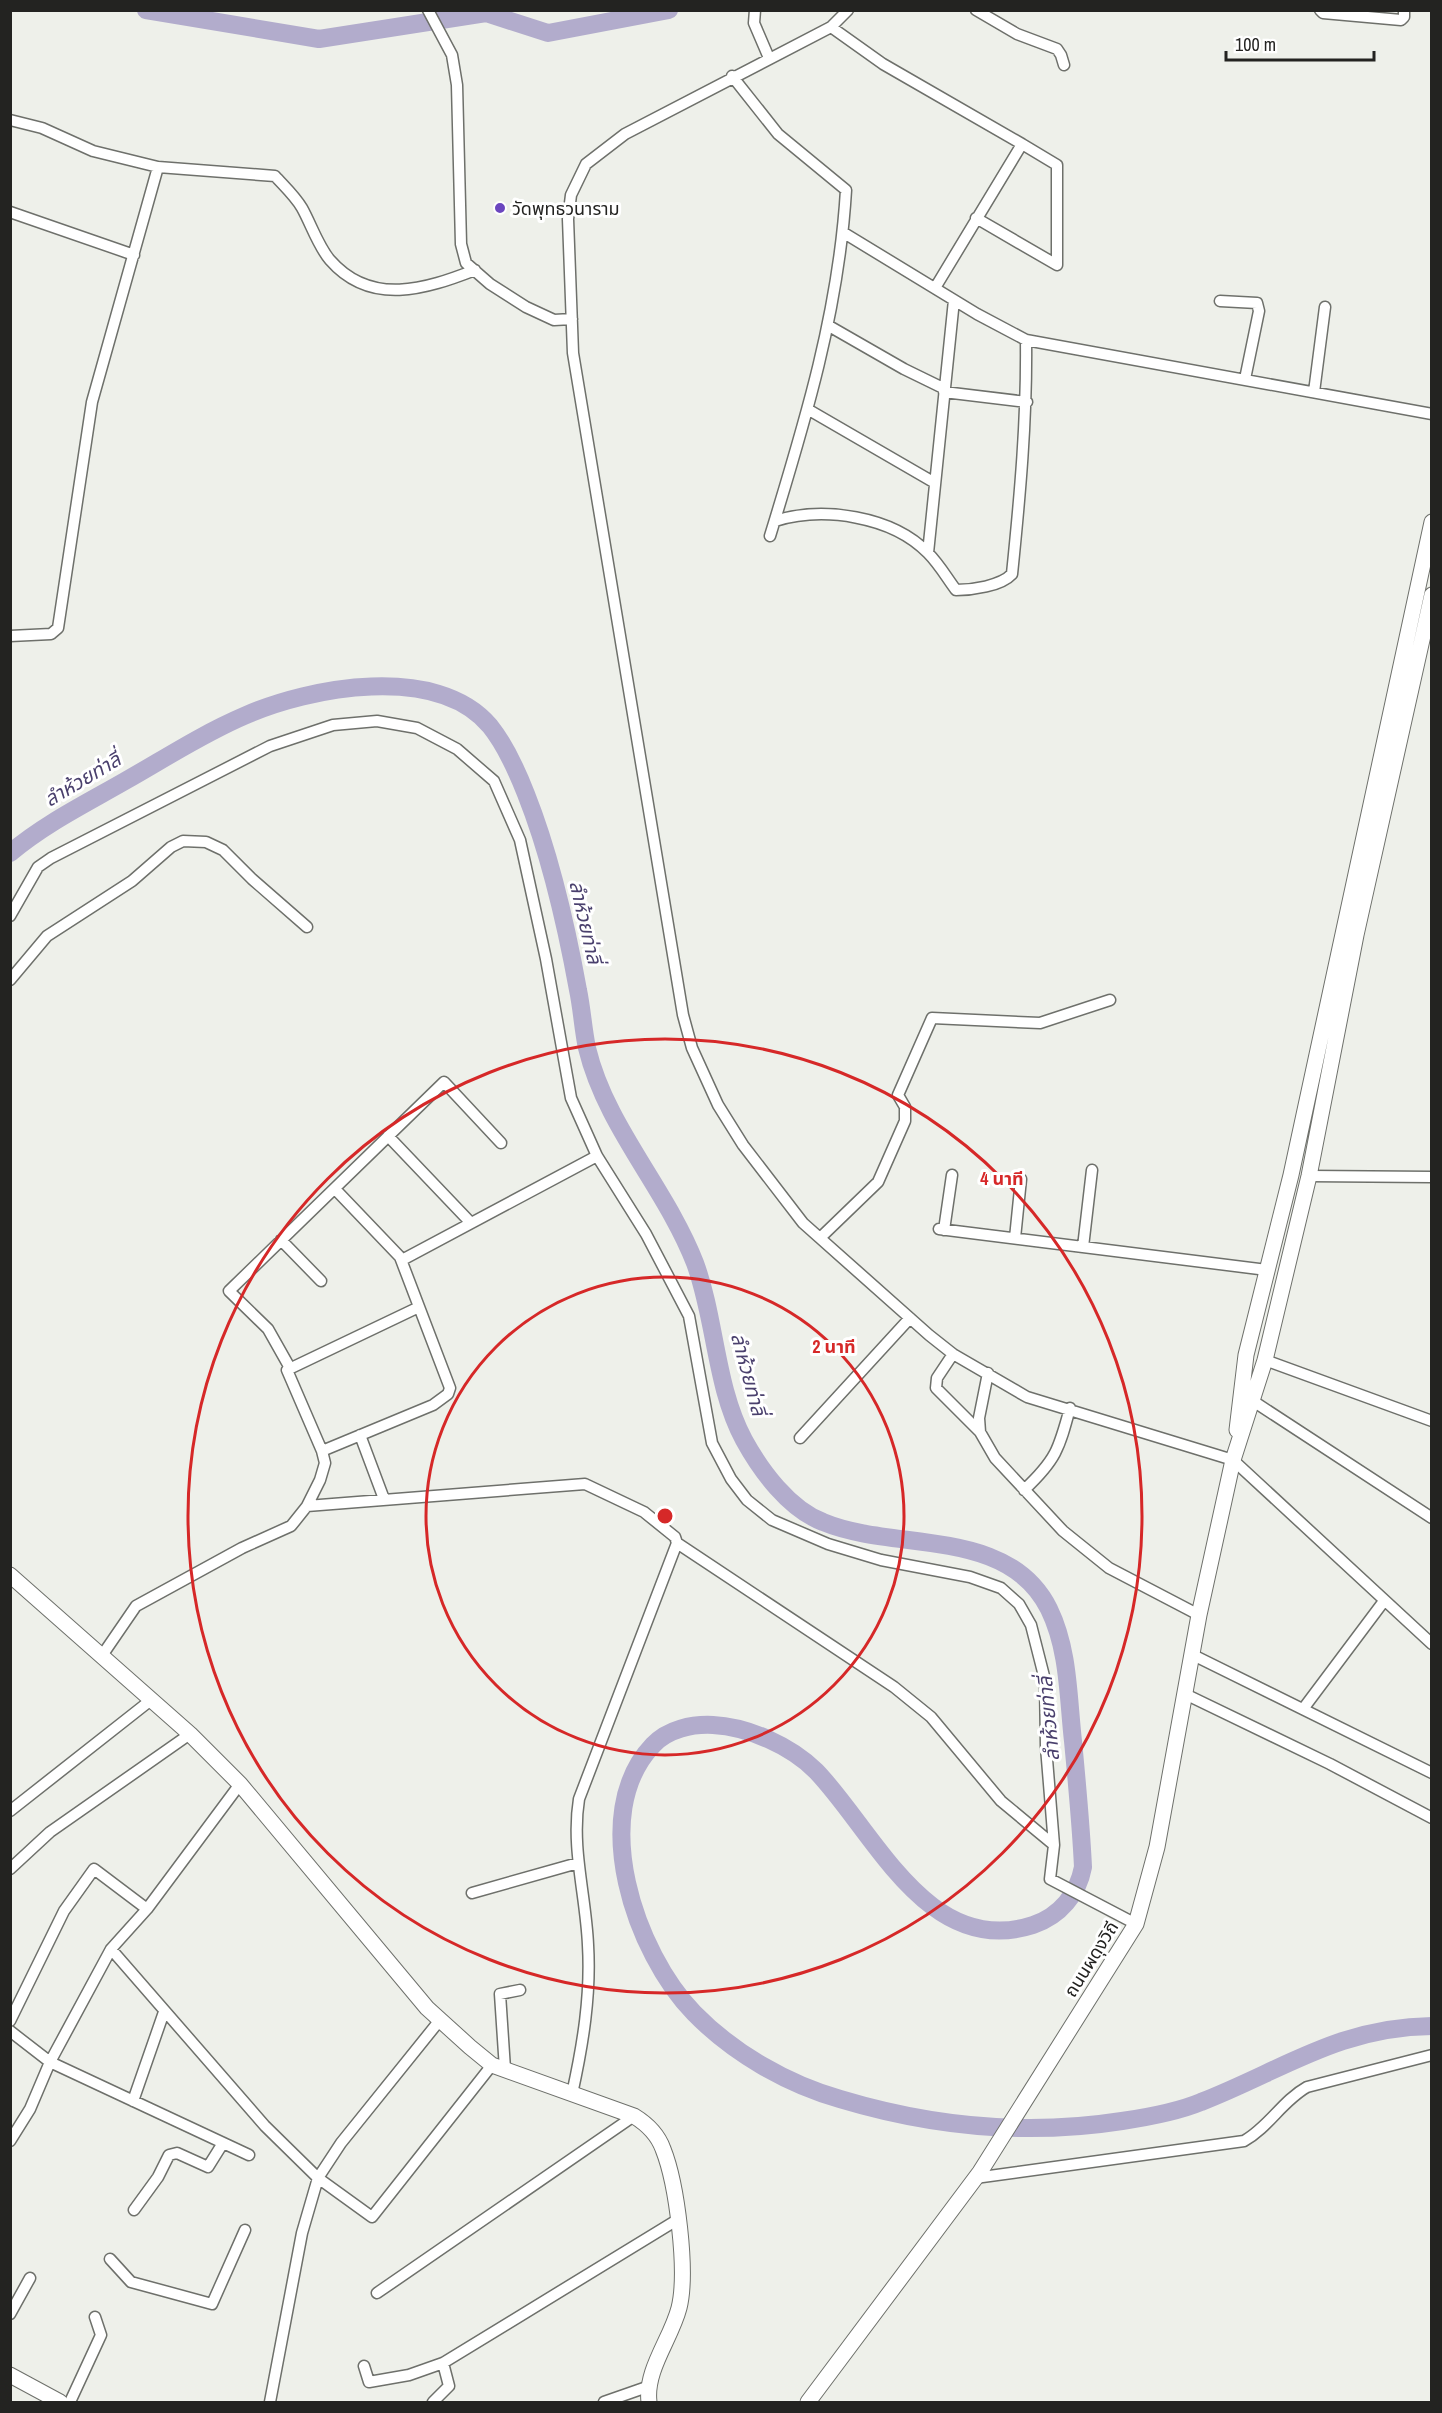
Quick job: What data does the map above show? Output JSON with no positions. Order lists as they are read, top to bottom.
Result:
{
  "streets": {
    "main road": ["ถนนผดุงวิถี"]
  },
  "water": ["ลำห้วยท่าลี่"],
  "places": ["วัดพุทธวนาราม"],
  "scale_bar": "100 m",
  "rings": ["4 นาที", "2 นาที"]
}
